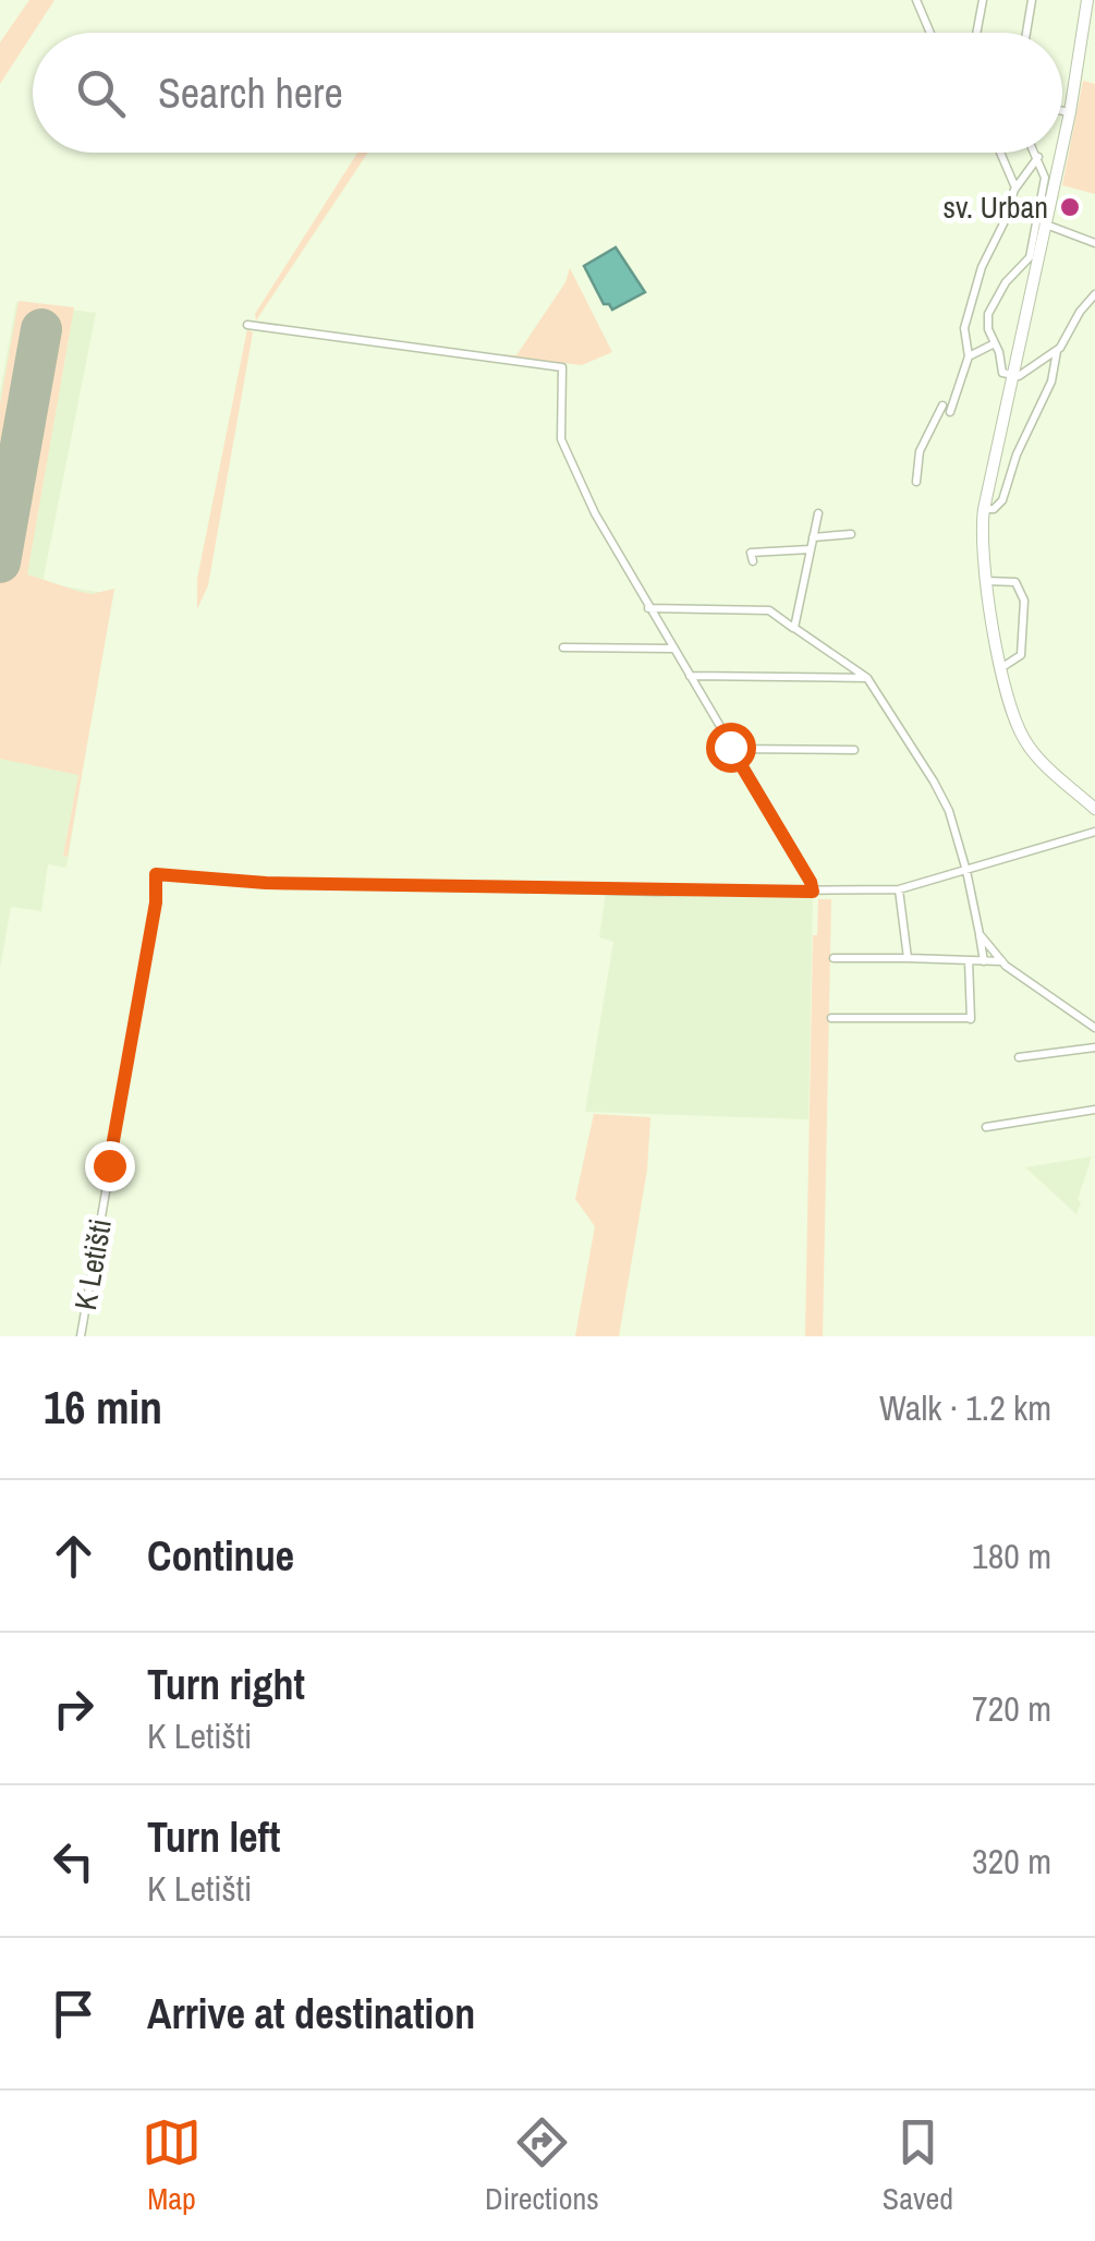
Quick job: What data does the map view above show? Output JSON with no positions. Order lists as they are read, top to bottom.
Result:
{
  "streets": {
    "street": ["K Letišti"]
  },
  "places": ["sv. Urban"],
  "page": {
    "search": "Search here",
    "heading": ["16 min", "Walk · 1.2 km"],
    "list": [
      ["Continue", "180 m"],
      ["Turn right", "K Letišti", "720 m"],
      ["Turn left", "K Letišti", "320 m"],
      "Arrive at destination"
    ],
    "nav": ["Map", "Directions", "Saved"]
  }
}
